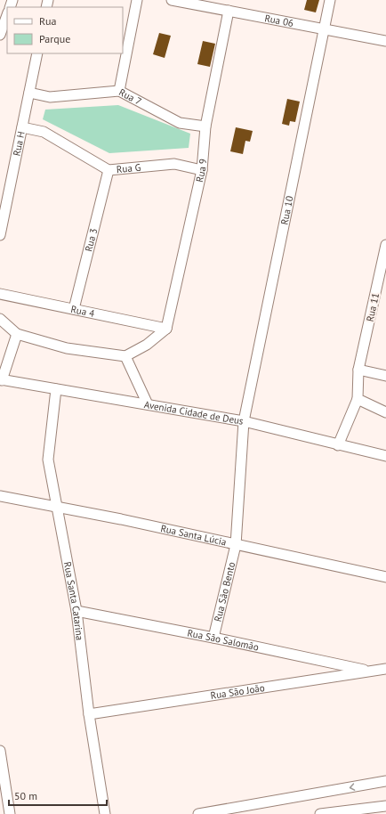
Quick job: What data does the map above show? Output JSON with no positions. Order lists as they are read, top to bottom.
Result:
{
  "streets": {
    "street": [
      "Rua 06",
      "Rua 7",
      "Rua H",
      "Rua G",
      "Rua 9",
      "Rua 10",
      "Rua 3",
      "Rua 11",
      "Rua 4",
      "Avenida Cidade de Deus",
      "Rua Santa Lúcia",
      "Rua São Bento",
      "Rua Santa Catarina",
      "Rua São Salomão",
      "Rua São João"
    ]
  },
  "crossings": [
    ["Rua 06", "Rua 9"],
    ["Rua 06", "Rua 10"],
    ["Rua 7", "Rua H"],
    ["Rua 7", "Rua 9"],
    ["Rua H", "Rua G"],
    ["Rua G", "Rua 9"],
    ["Rua G", "Rua 3"],
    ["Rua 9", "Rua 4"],
    ["Rua 10", "Avenida Cidade de Deus"],
    ["Rua 10", "Rua Santa Lúcia"],
    ["Rua 10", "Rua São Bento"],
    ["Rua 3", "Rua 4"],
    ["Avenida Cidade de Deus", "Rua Santa Catarina"],
    ["Rua Santa Lúcia", "Rua São Bento"],
    ["Rua Santa Lúcia", "Rua Santa Catarina"],
    ["Rua São Bento", "Rua São Salomão"],
    ["Rua Santa Catarina", "Rua São Salomão"],
    ["Rua Santa Catarina", "Rua São João"],
    ["Rua São Salomão", "Rua São João"]
  ],
  "legend": ["Rua", "Parque"],
  "scale_bar": "50 m"
}
